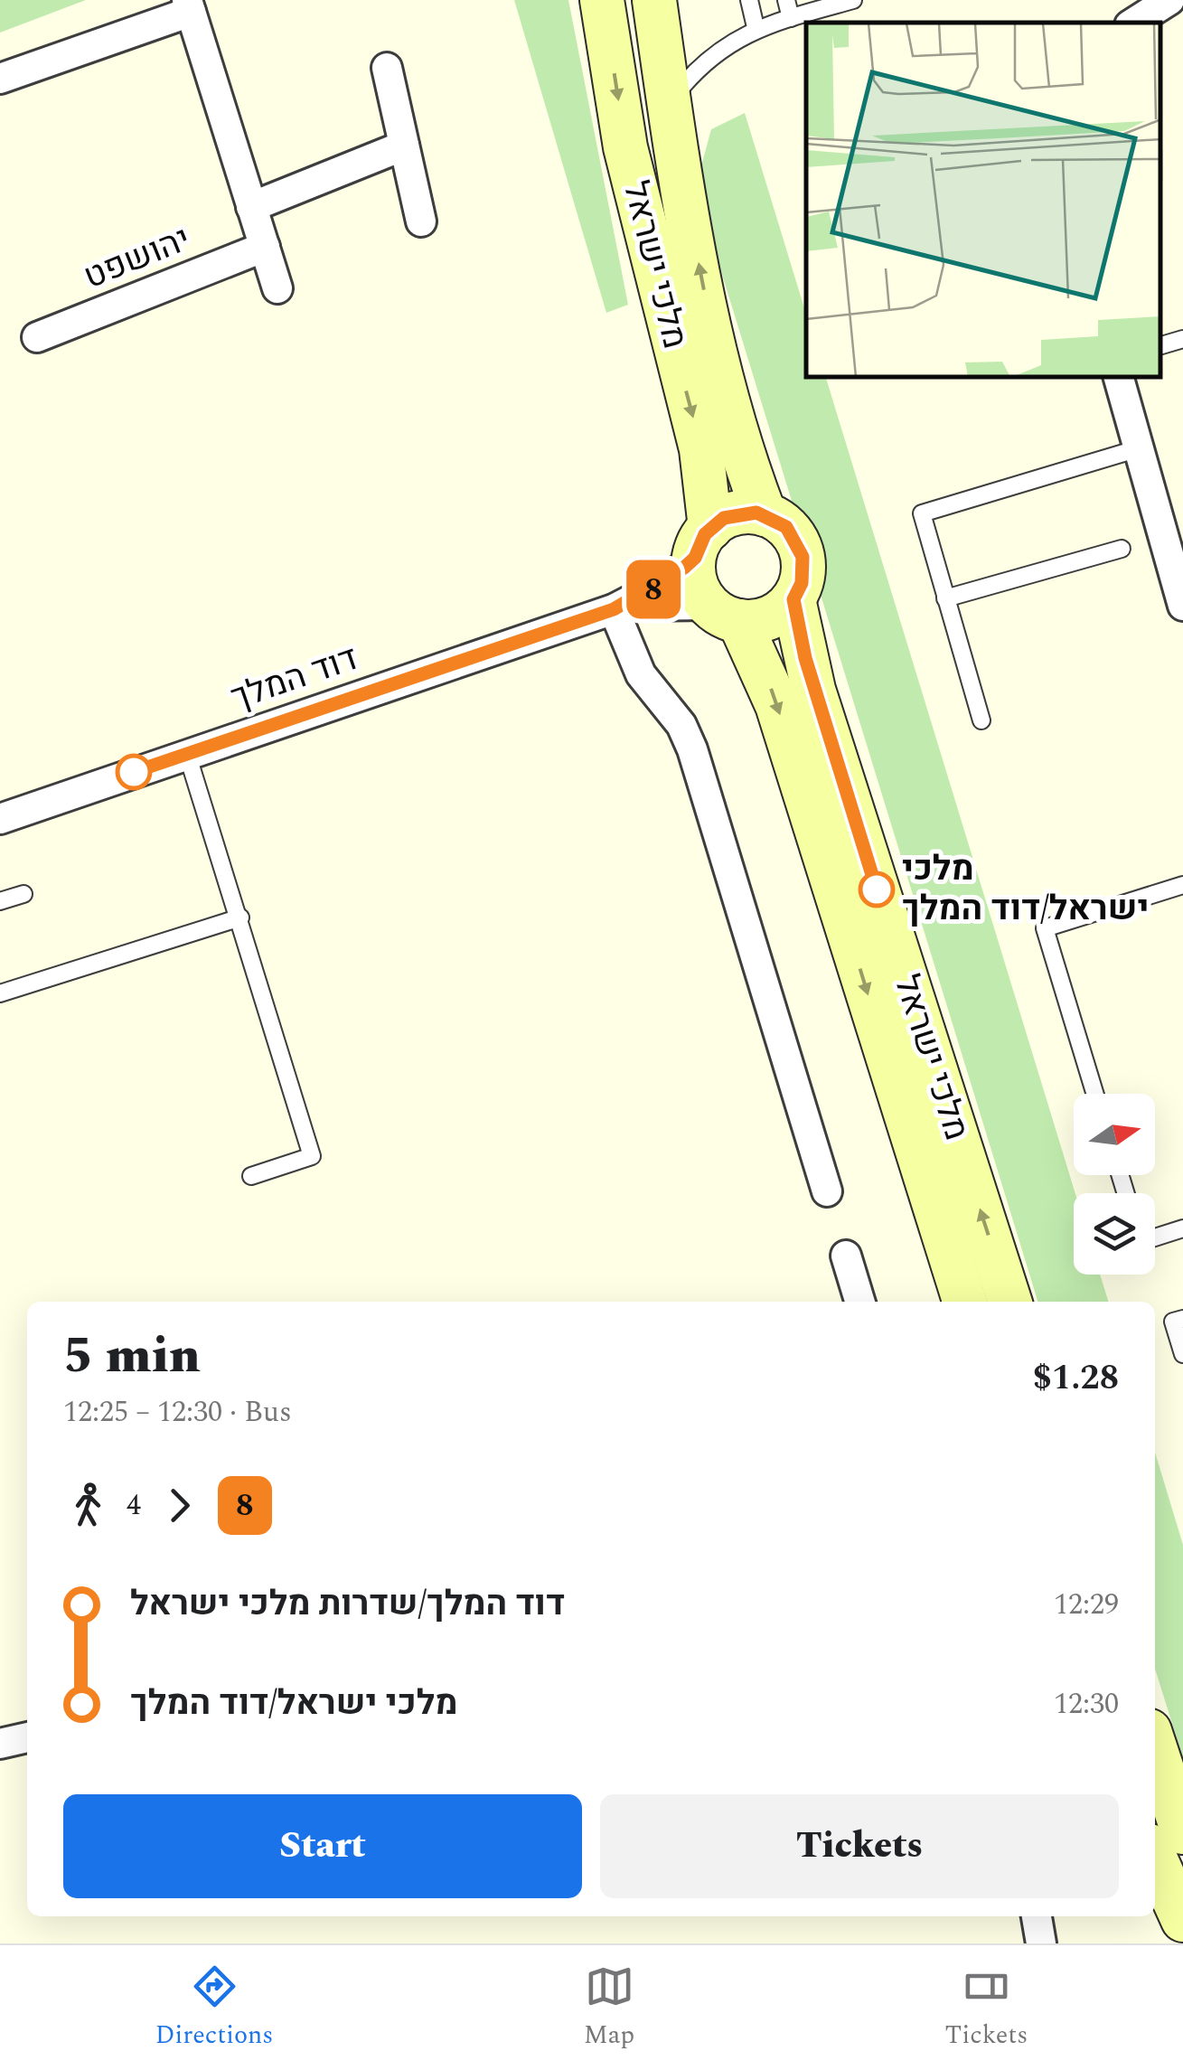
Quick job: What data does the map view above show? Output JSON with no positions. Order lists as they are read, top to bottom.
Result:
{
  "streets": {
    "street": ["יהושפט", "מלכי ישראל", "דוד המלך"]
  },
  "crossings": [
    ["מלכי ישראל", "דוד המלך"]
  ],
  "places": ["מלכי ישראל/דוד המלך"],
  "lines": ["bus line 8"],
  "north": "right",
  "page": {
    "on_map": "8",
    "heading": ["5 min", "12:25 – 12:30 · Bus", "$1.28"],
    "legs": ["4", "8"],
    "list": [
      {
        "name": "דוד המלך/שדרות מלכי ישראל",
        "value": "12:29"
      },
      {
        "name": "מלכי ישראל/דוד המלך",
        "value": "12:30"
      }
    ],
    "buttons": ["Start", "Tickets"],
    "tabs": ["Directions", "Map", "Tickets"]
  }
}
